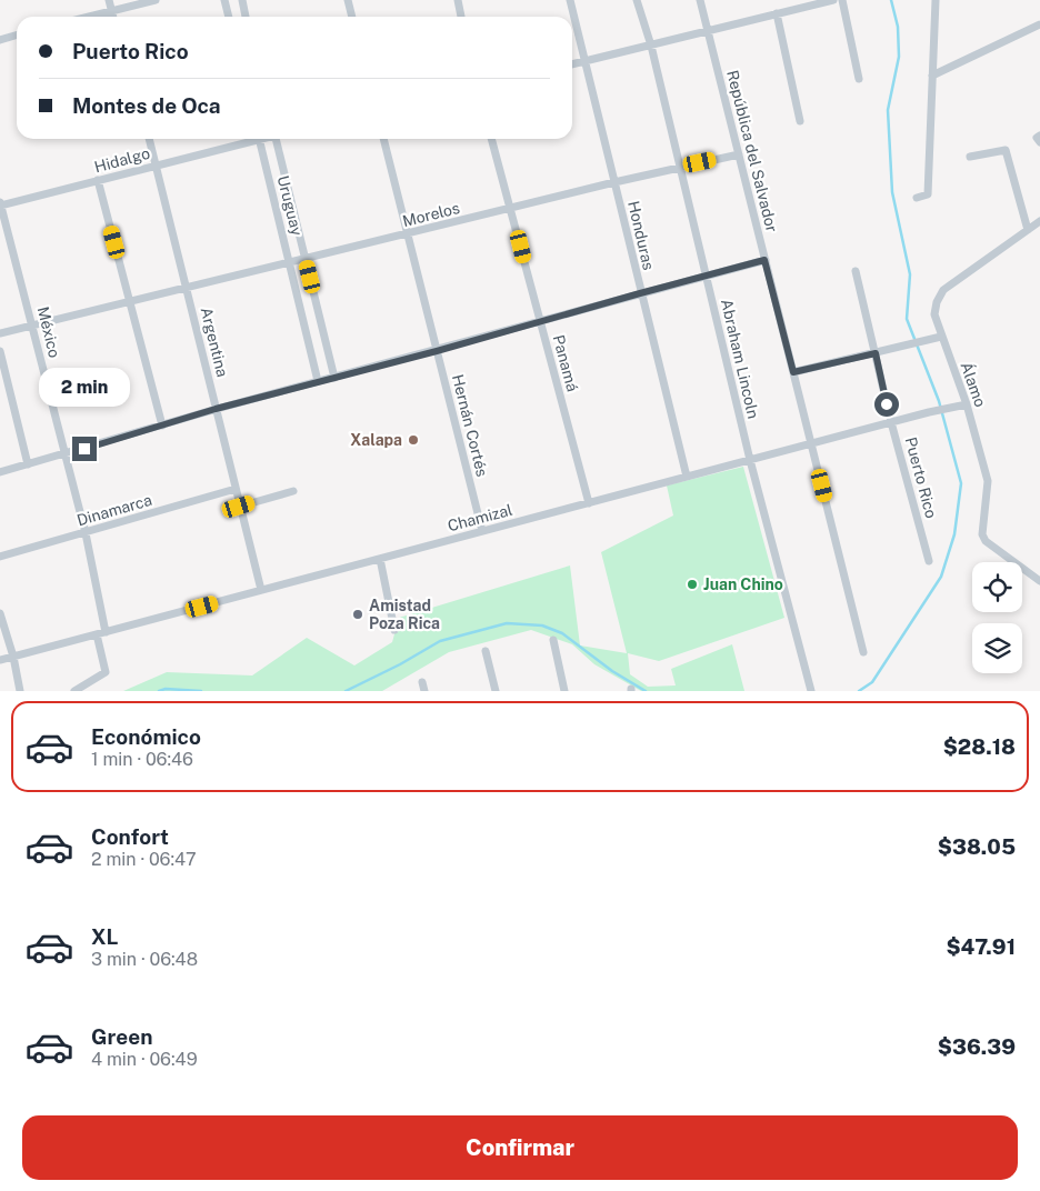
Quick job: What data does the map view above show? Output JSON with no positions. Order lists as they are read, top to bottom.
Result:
{
  "streets": {
    "street": [
      "República del Salvador",
      "Hidalgo",
      "Uruguay",
      "Morelos",
      "Honduras",
      "México",
      "Argentina",
      "Abraham Lincoln",
      "Panamá",
      "Álamo",
      "Hernán Cortés",
      "Puerto Rico",
      "Dinamarca",
      "Chamizal"
    ]
  },
  "crossings": [
    ["República del Salvador", "Morelos"],
    ["República del Salvador", "Chamizal"],
    ["Hidalgo", "México"],
    ["Hidalgo", "Argentina"],
    ["Uruguay", "Morelos"],
    ["Morelos", "Honduras"],
    ["Morelos", "México"],
    ["Morelos", "Argentina"],
    ["Morelos", "Abraham Lincoln"],
    ["Morelos", "Panamá"],
    ["Morelos", "Hernán Cortés"],
    ["Honduras", "Chamizal"],
    ["México", "Dinamarca"],
    ["México", "Chamizal"],
    ["Argentina", "Dinamarca"],
    ["Argentina", "Chamizal"],
    ["Abraham Lincoln", "Chamizal"],
    ["Panamá", "Chamizal"],
    ["Álamo", "Chamizal"],
    ["Hernán Cortés", "Chamizal"],
    ["Puerto Rico", "Chamizal"]
  ],
  "places": ["Xalapa", "Juan Chino", "Amistad Poza Rica"],
  "page": {
    "banner": ["Puerto Rico", "Montes de Oca"],
    "bubble": "2 min",
    "list": [
      {
        "name": "Económico",
        "note": "1 min · 06:46",
        "value": "$28.18"
      },
      {
        "name": "Confort",
        "note": "2 min · 06:47",
        "value": "$38.05"
      },
      {
        "name": "XL",
        "note": "3 min · 06:48",
        "value": "$47.91"
      },
      {
        "name": "Green",
        "note": "4 min · 06:49",
        "value": "$36.39"
      }
    ],
    "buttons": "Confirmar"
  }
}
